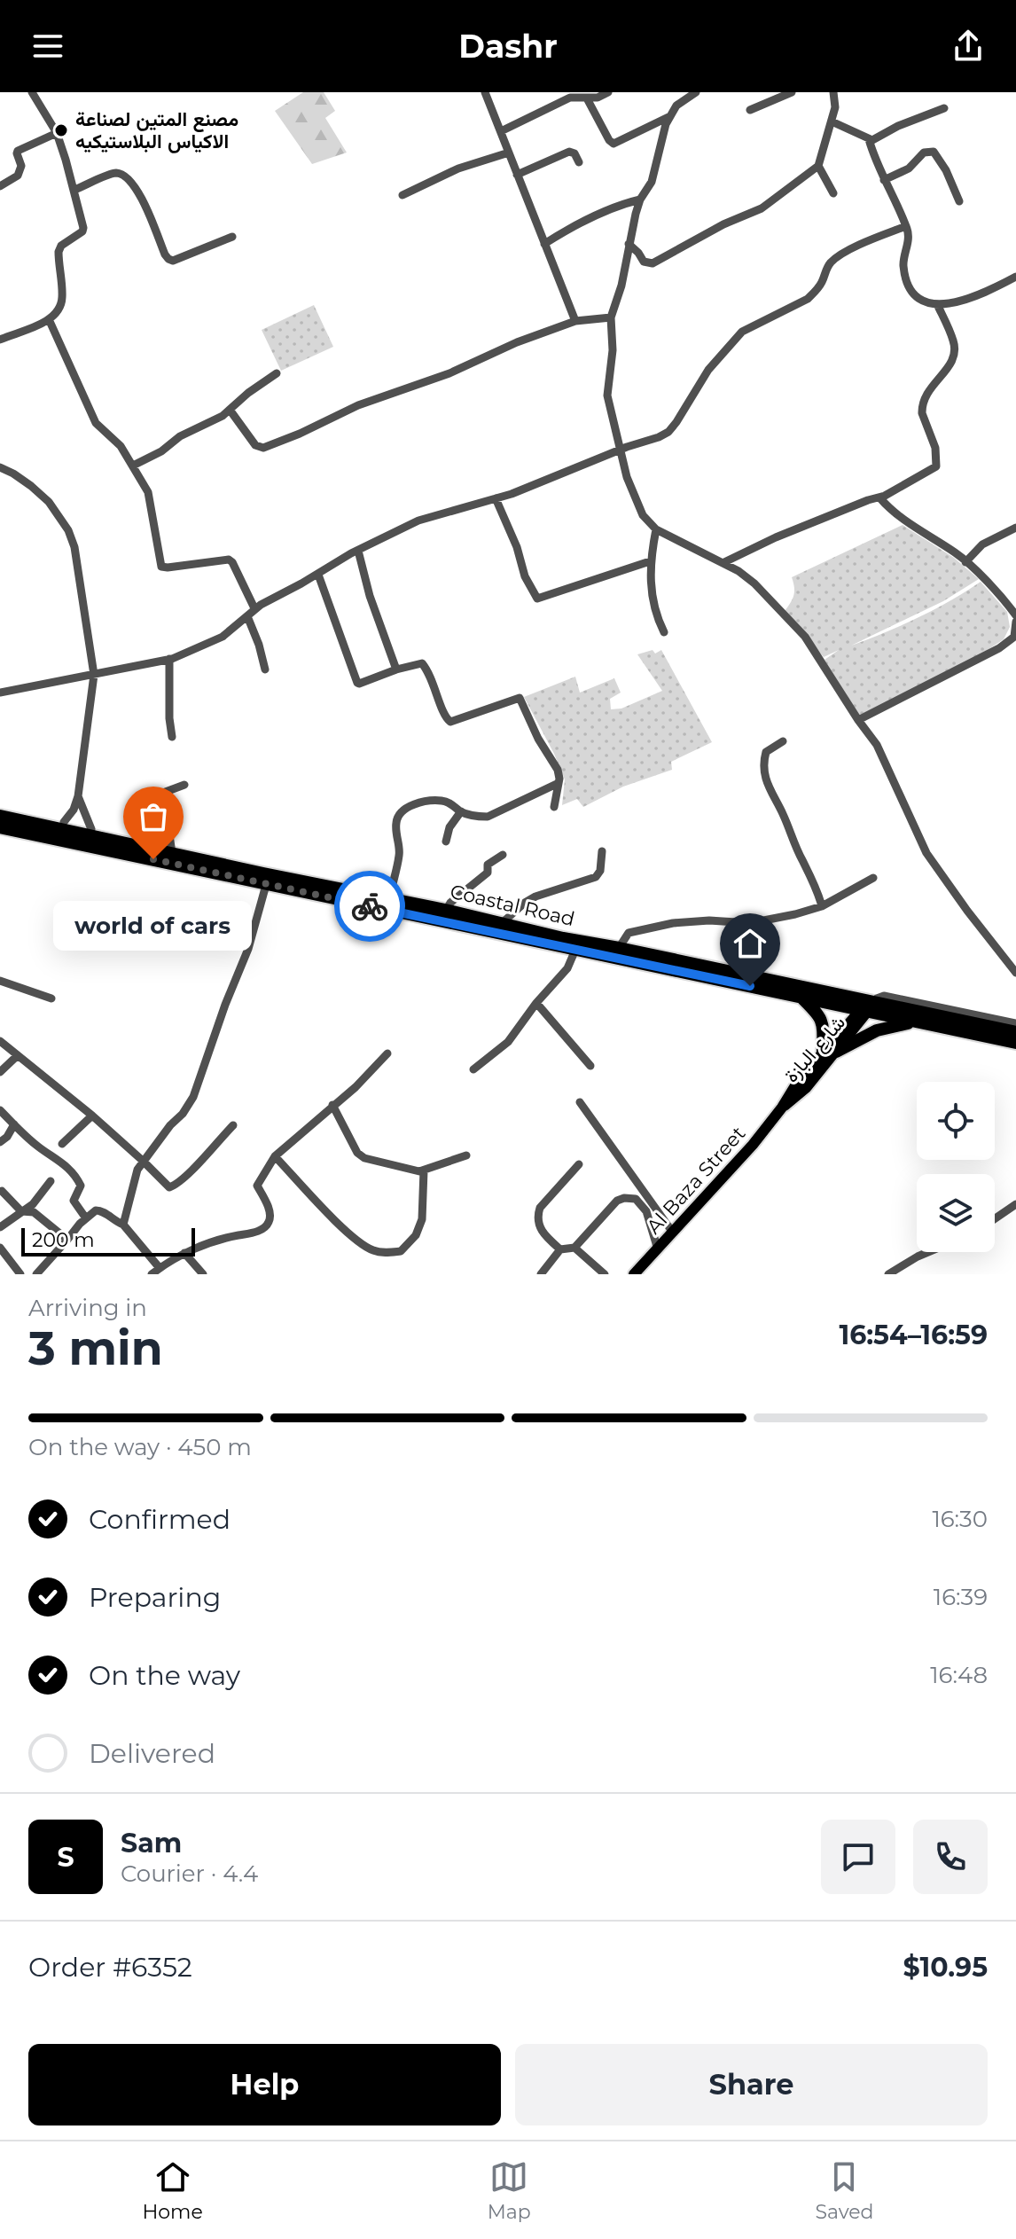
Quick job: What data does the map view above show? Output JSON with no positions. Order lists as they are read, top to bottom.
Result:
{
  "streets": {
    "highway": ["Coastal Road"],
    "main road": ["شارع البازة", "Al Baza Street"]
  },
  "crossings": [
    ["Coastal Road", "شارع البازة"],
    ["شارع البازة", "Al Baza Street"]
  ],
  "places": ["مصنع المتين لصناعة الاكياس البلاستيكيه", "world of cars"],
  "scale_bar": "200 m",
  "page": {
    "header": "Dashr",
    "bubble": "world of cars",
    "scale": "200 m",
    "heading": ["3 min", "Arriving in", "16:54–16:59"],
    "panel": [
      "Sam",
      "Courier · 4.4",
      "Order #6352",
      "$10.95"
    ],
    "bar": "On the way · 450 m",
    "list": [
      ["Confirmed", "16:30"],
      ["Preparing", "16:39"],
      ["On the way", "16:48"],
      "Delivered"
    ],
    "round": "S",
    "buttons": ["Help", "Share"],
    "tabs": ["Home", "Map", "Saved"]
  }
}
